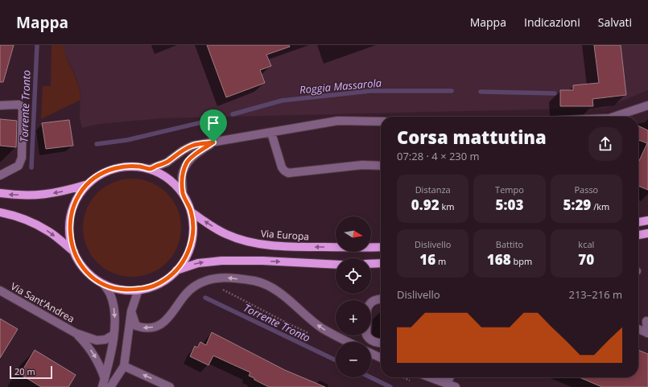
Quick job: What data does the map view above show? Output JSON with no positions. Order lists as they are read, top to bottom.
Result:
{
  "streets": {
    "main road": ["Via Europa"],
    "street": ["Via Sant'Andrea"]
  },
  "water": ["Roggia Massarola", "Torrente Tronto"],
  "scale_bar": "20 m",
  "north": "right",
  "page": {
    "header": "Mappa",
    "nav": ["Mappa", "Indicazioni", "Salvati"],
    "heading": ["Corsa mattutina", "07:28 · 4 × 230 m"],
    "stats": [
      ["Distanza", "0.92 km"],
      ["Tempo", "5:03"],
      ["Passo", "5:29 /km"],
      ["Dislivello", "16 m"],
      ["Battito", "168 bpm"],
      ["kcal", "70"]
    ],
    "map_buttons": ["+", "−"],
    "chart": ["Dislivello", "213–216 m"],
    "scale": "20 m"
  }
}
